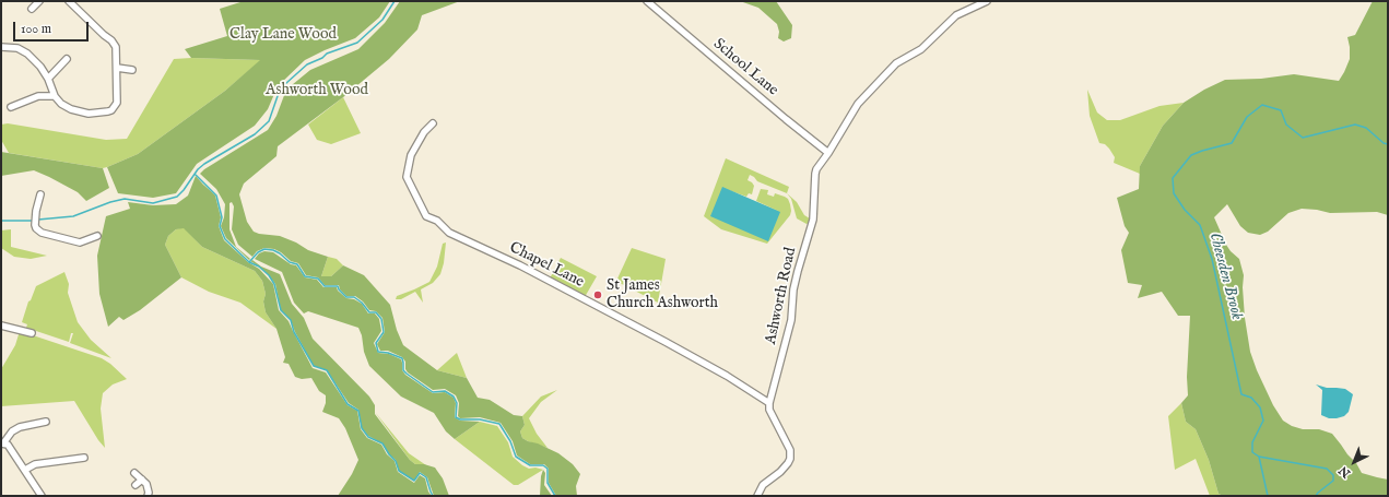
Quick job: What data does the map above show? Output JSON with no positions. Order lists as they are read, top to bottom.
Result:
{
  "streets": {
    "street": ["School Lane", "Chapel Lane", "Ashworth Road"]
  },
  "crossings": [
    ["School Lane", "Ashworth Road"],
    ["Chapel Lane", "Ashworth Road"]
  ],
  "water": ["Cheesden Brook"],
  "parks": ["Clay Lane Wood", "Ashworth Wood"],
  "places": ["St James Church Ashworth"],
  "scale_bar": "100 m",
  "north": "bottom left"
}
